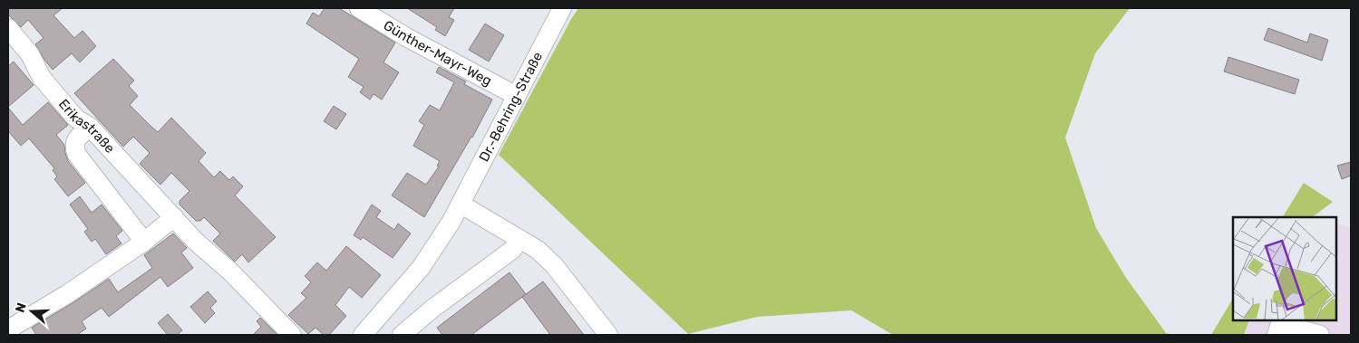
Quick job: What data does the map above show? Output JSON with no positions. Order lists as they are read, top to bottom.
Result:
{
  "streets": {
    "street": ["Günther-Mayr-Weg", "Dr.-Behring-Straße", "Erikastraße"]
  },
  "crossings": [
    ["Günther-Mayr-Weg", "Dr.-Behring-Straße"]
  ],
  "north": "left"
}
